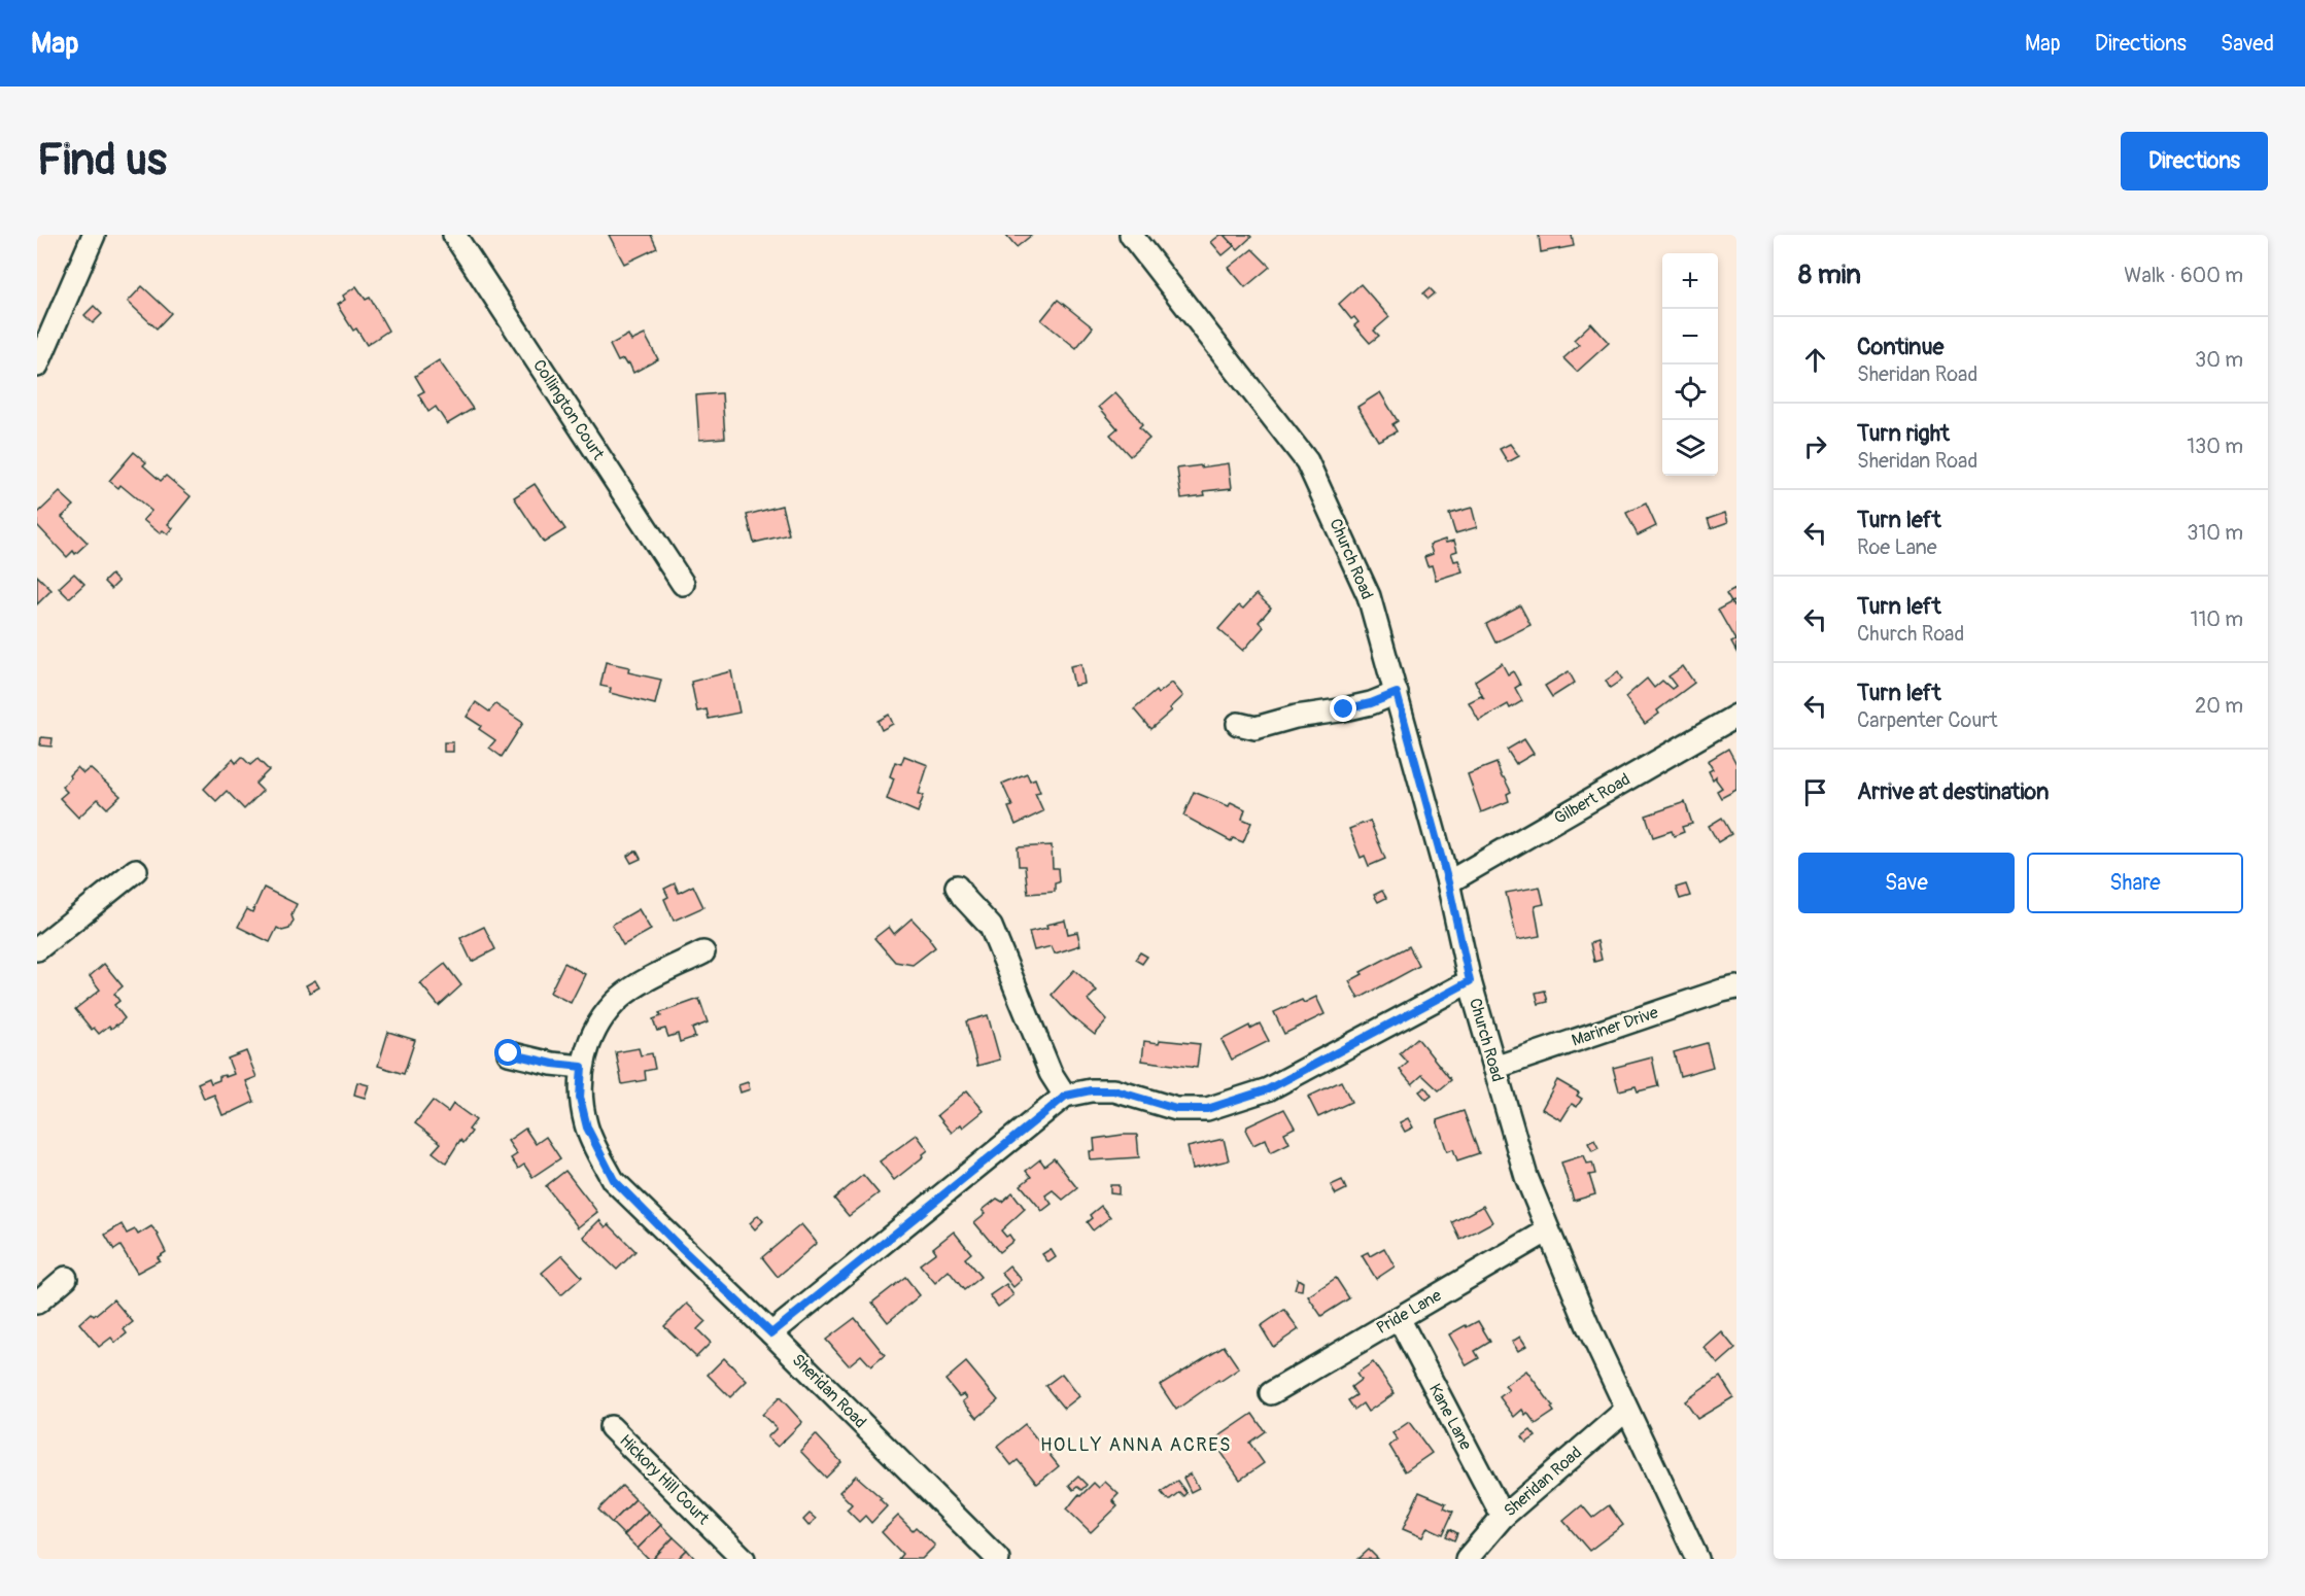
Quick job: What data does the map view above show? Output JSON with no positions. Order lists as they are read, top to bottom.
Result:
{
  "streets": {
    "street": [
      "Collington Court",
      "Church Road",
      "Gilbert Road",
      "Mariner Drive",
      "Pride Lane",
      "Sheridan Road",
      "Kane Lane",
      "Hickory Hill Court"
    ]
  },
  "crossings": [
    ["Church Road", "Gilbert Road"],
    ["Church Road", "Mariner Drive"],
    ["Church Road", "Pride Lane"],
    ["Church Road", "Sheridan Road"],
    ["Pride Lane", "Kane Lane"],
    ["Sheridan Road", "Kane Lane"]
  ],
  "districts": ["HOLLY ANNA ACRES"],
  "page": {
    "header": "Map",
    "nav": ["Map", "Directions", "Saved"],
    "buttons": [
      "Directions",
      ["Save", "Share"]
    ],
    "title": "Find us",
    "heading": ["8 min", "Walk · 600 m"],
    "map_buttons": ["+", "−"],
    "list": [
      ["Continue", "Sheridan Road", "30 m"],
      ["Turn right", "Sheridan Road", "130 m"],
      ["Turn left", "Roe Lane", "310 m"],
      ["Turn left", "Church Road", "110 m"],
      ["Turn left", "Carpenter Court", "20 m"],
      "Arrive at destination"
    ]
  }
}
